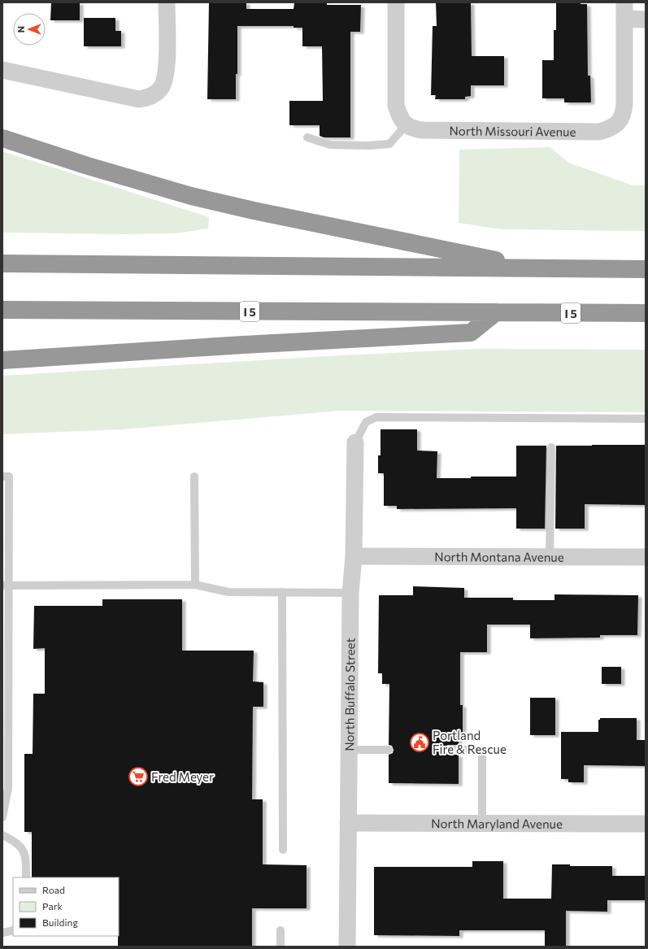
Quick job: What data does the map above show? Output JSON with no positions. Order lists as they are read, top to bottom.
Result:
{
  "streets": {
    "highway": ["I 5"],
    "street": [
      "North Missouri Avenue",
      "North Montana Avenue",
      "North Buffalo Street",
      "North Maryland Avenue"
    ]
  },
  "crossings": [
    ["North Montana Avenue", "North Buffalo Street"],
    ["North Buffalo Street", "North Maryland Avenue"]
  ],
  "places": {
    "public building": ["Portland Fire & Rescue"],
    "supermarket": ["Fred Meyer"]
  },
  "legend": ["Road", "Park", "Building"],
  "north": "left"
}
